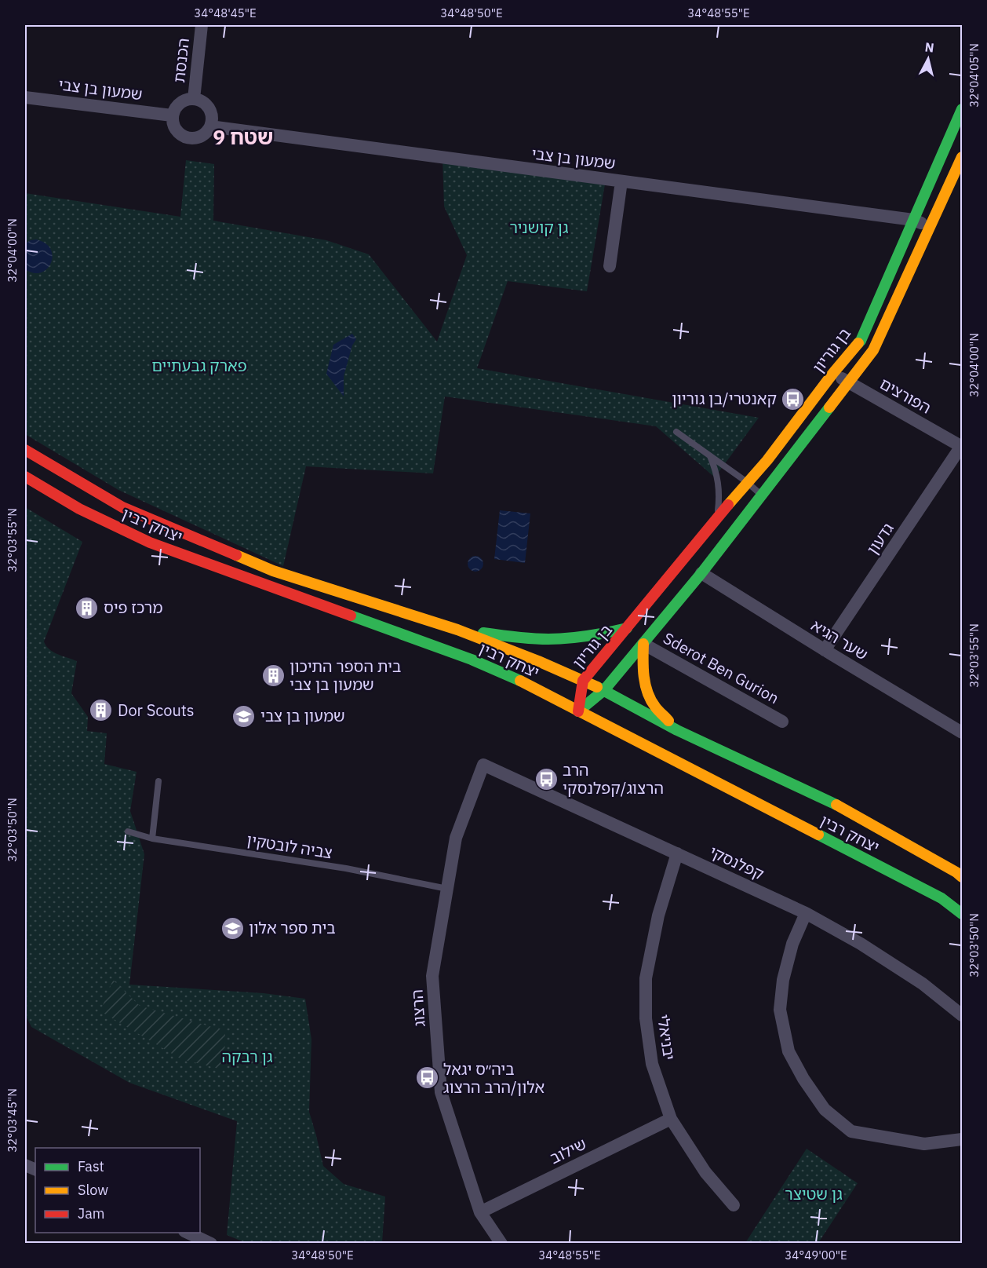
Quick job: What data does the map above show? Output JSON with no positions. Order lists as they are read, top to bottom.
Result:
{
  "streets": {
    "main road": ["בן גוריון", "יצחק רבין"],
    "street": [
      "הכנסת",
      "שמעון בן צבי",
      "הפורצים",
      "גדעון",
      "שער הגיא",
      "Sderot Ben Gurion",
      "קפלנסקי",
      "הרצוג",
      "יבניאלי",
      "שילוב"
    ],
    "lane": ["צביה לובטקין"]
  },
  "crossings": [
    ["הכנסת", "שמעון בן צבי"],
    ["שמעון בן צבי", "בן גוריון"],
    ["בן גוריון", "הפורצים"],
    ["בן גוריון", "יצחק רבין"],
    ["הפורצים", "גדעון"],
    ["גדעון", "שער הגיא"],
    ["צביה לובטקין", "הרצוג"],
    ["קפלנסקי", "הרצוג"],
    ["קפלנסקי", "יבניאלי"],
    ["הרצוג", "שילוב"],
    ["יבניאלי", "שילוב"]
  ],
  "districts": ["שטח 9"],
  "parks": [
    "גן קושניר",
    "פארק גבעתיים",
    "גן רבקה",
    "גן שטיצר"
  ],
  "places": {
    "bus stop": ["קאנטרי/בן גוריון", "הרב הרצוג/קפלנסקי", "ביה״ס יגאל אלון/הרב הרצוג"],
    "building": ["מרכז פיס", "בית הספר התיכון שמעון בן צבי", "Dor Scouts"],
    "school or university": ["שמעון בן צבי", "בית ספר אלון"]
  },
  "legend": ["Fast", "Slow", "Jam"],
  "north": "top",
  "coordinates": [
    "34°48'45\"E",
    "34°48'50\"E",
    "34°48'55\"E",
    "32°04'05\"N",
    "32°04'00\"N",
    "32°03'55\"N",
    "32°03'50\"N",
    "32°03'45\"N",
    "34°49'00\"E"
  ]
}
